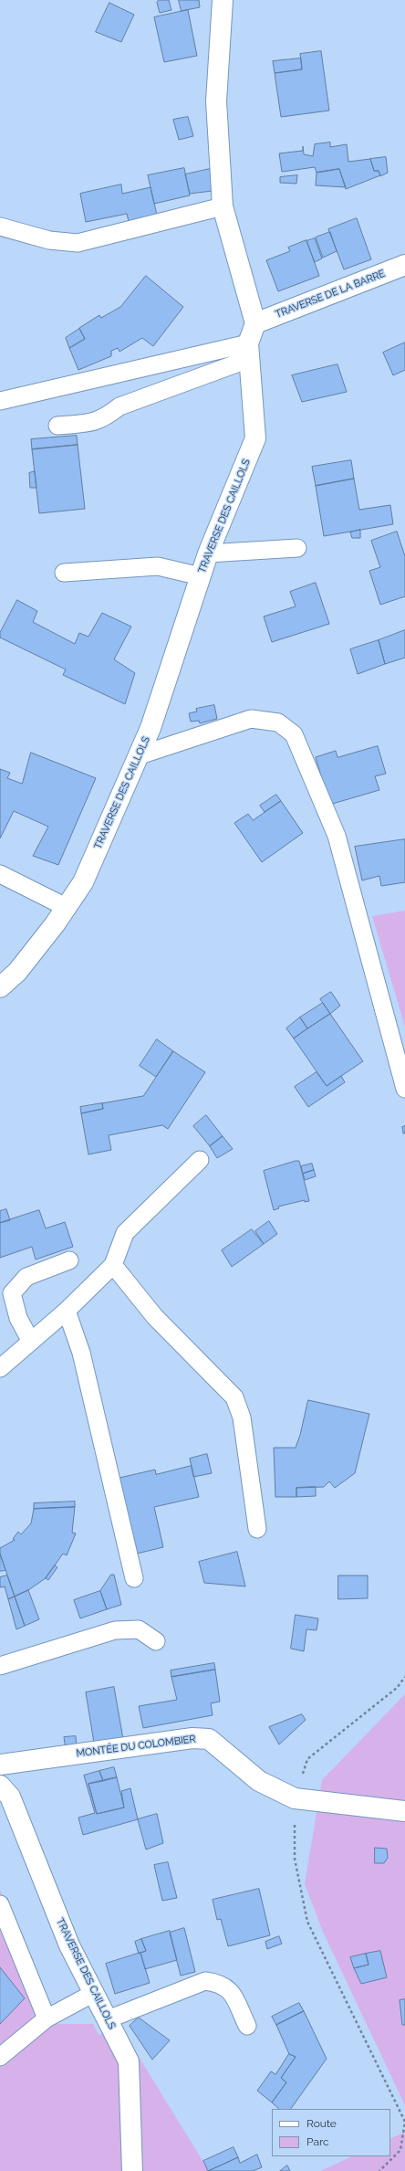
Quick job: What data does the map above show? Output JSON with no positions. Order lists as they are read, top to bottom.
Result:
{
  "streets": {
    "street": ["TRAVERSE DE LA BARRE", "TRAVERSE DES CAILLOLS", "MONTÉE DU COLOMBIER"]
  },
  "crossings": [
    ["TRAVERSE DE LA BARRE", "TRAVERSE DES CAILLOLS"]
  ],
  "legend": ["Route", "Parc"]
}
